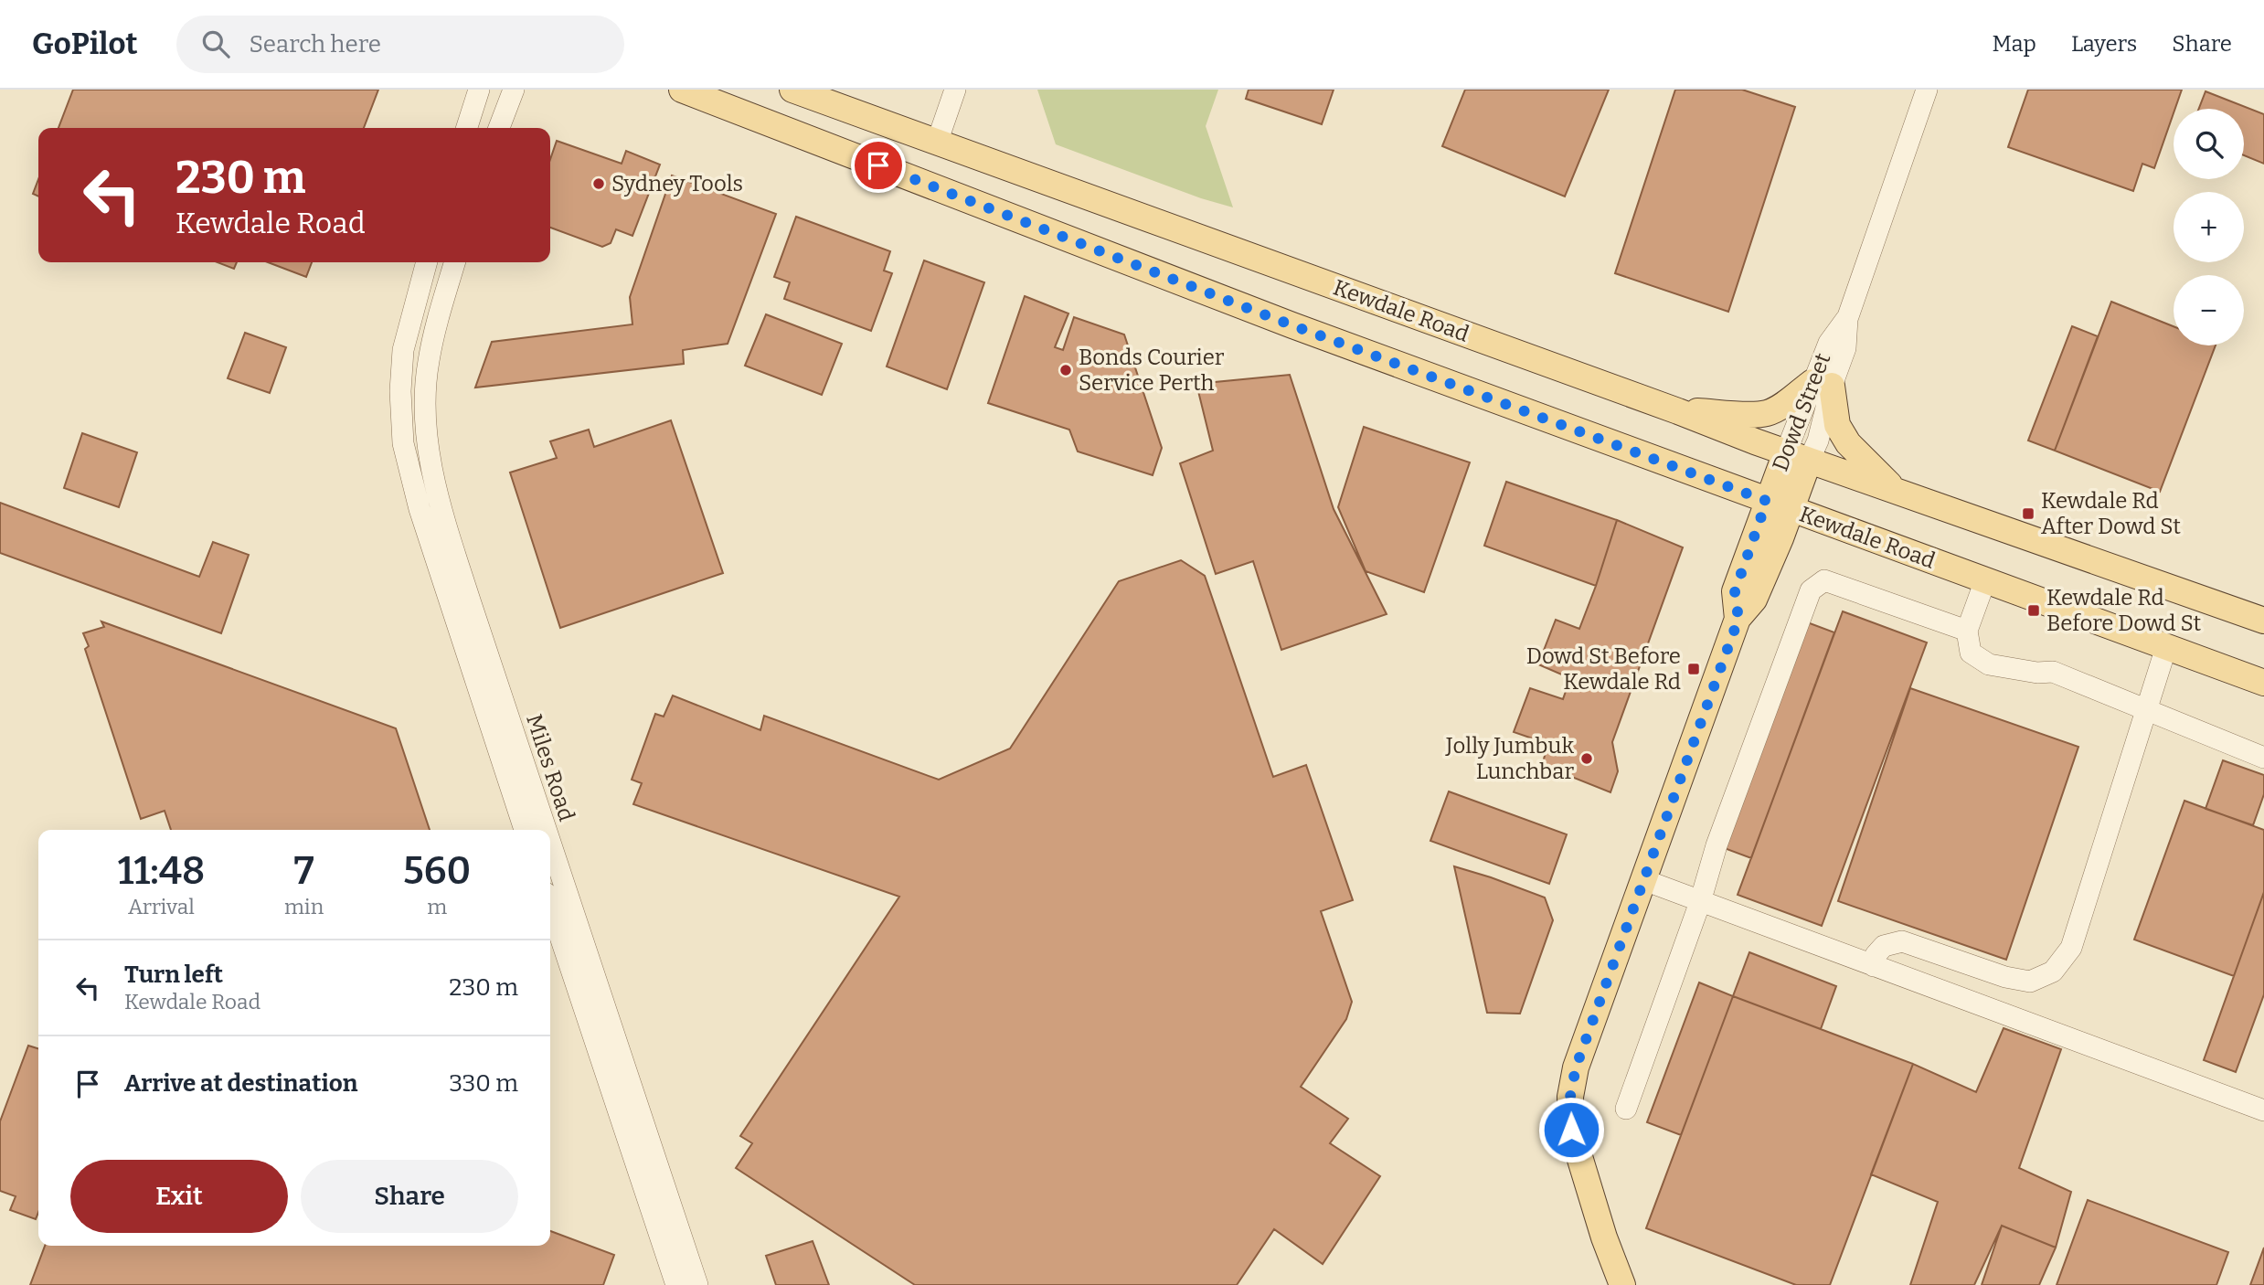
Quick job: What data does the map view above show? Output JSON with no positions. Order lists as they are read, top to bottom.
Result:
{
  "streets": {
    "main road": ["Kewdale Road", "Dowd Street"],
    "street": ["Miles Road"]
  },
  "crossings": [
    ["Kewdale Road", "Dowd Street"]
  ],
  "places": {
    "other": ["Sydney Tools", "Bonds Courier Service Perth", "Jolly Jumbuk Lunchbar"],
    "transit": ["Kewdale Rd After Dowd St", "Kewdale Rd Before Dowd St", "Dowd St Before Kewdale Rd"]
  },
  "page": {
    "header": "GoPilot",
    "search": "Search here",
    "nav": ["Map", "Layers", "Share"],
    "map_buttons": ["+", "−"],
    "turn": ["230 m", "Kewdale Road"],
    "eta": [
      "11:48",
      "Arrival",
      "7",
      "min",
      "560",
      "m"
    ],
    "list": [
      {
        "name": "Turn left",
        "note": "Kewdale Road",
        "value": "230 m"
      },
      {
        "name": "Arrive at destination",
        "value": "330 m"
      }
    ],
    "buttons": ["Exit", "Share"]
  }
}
